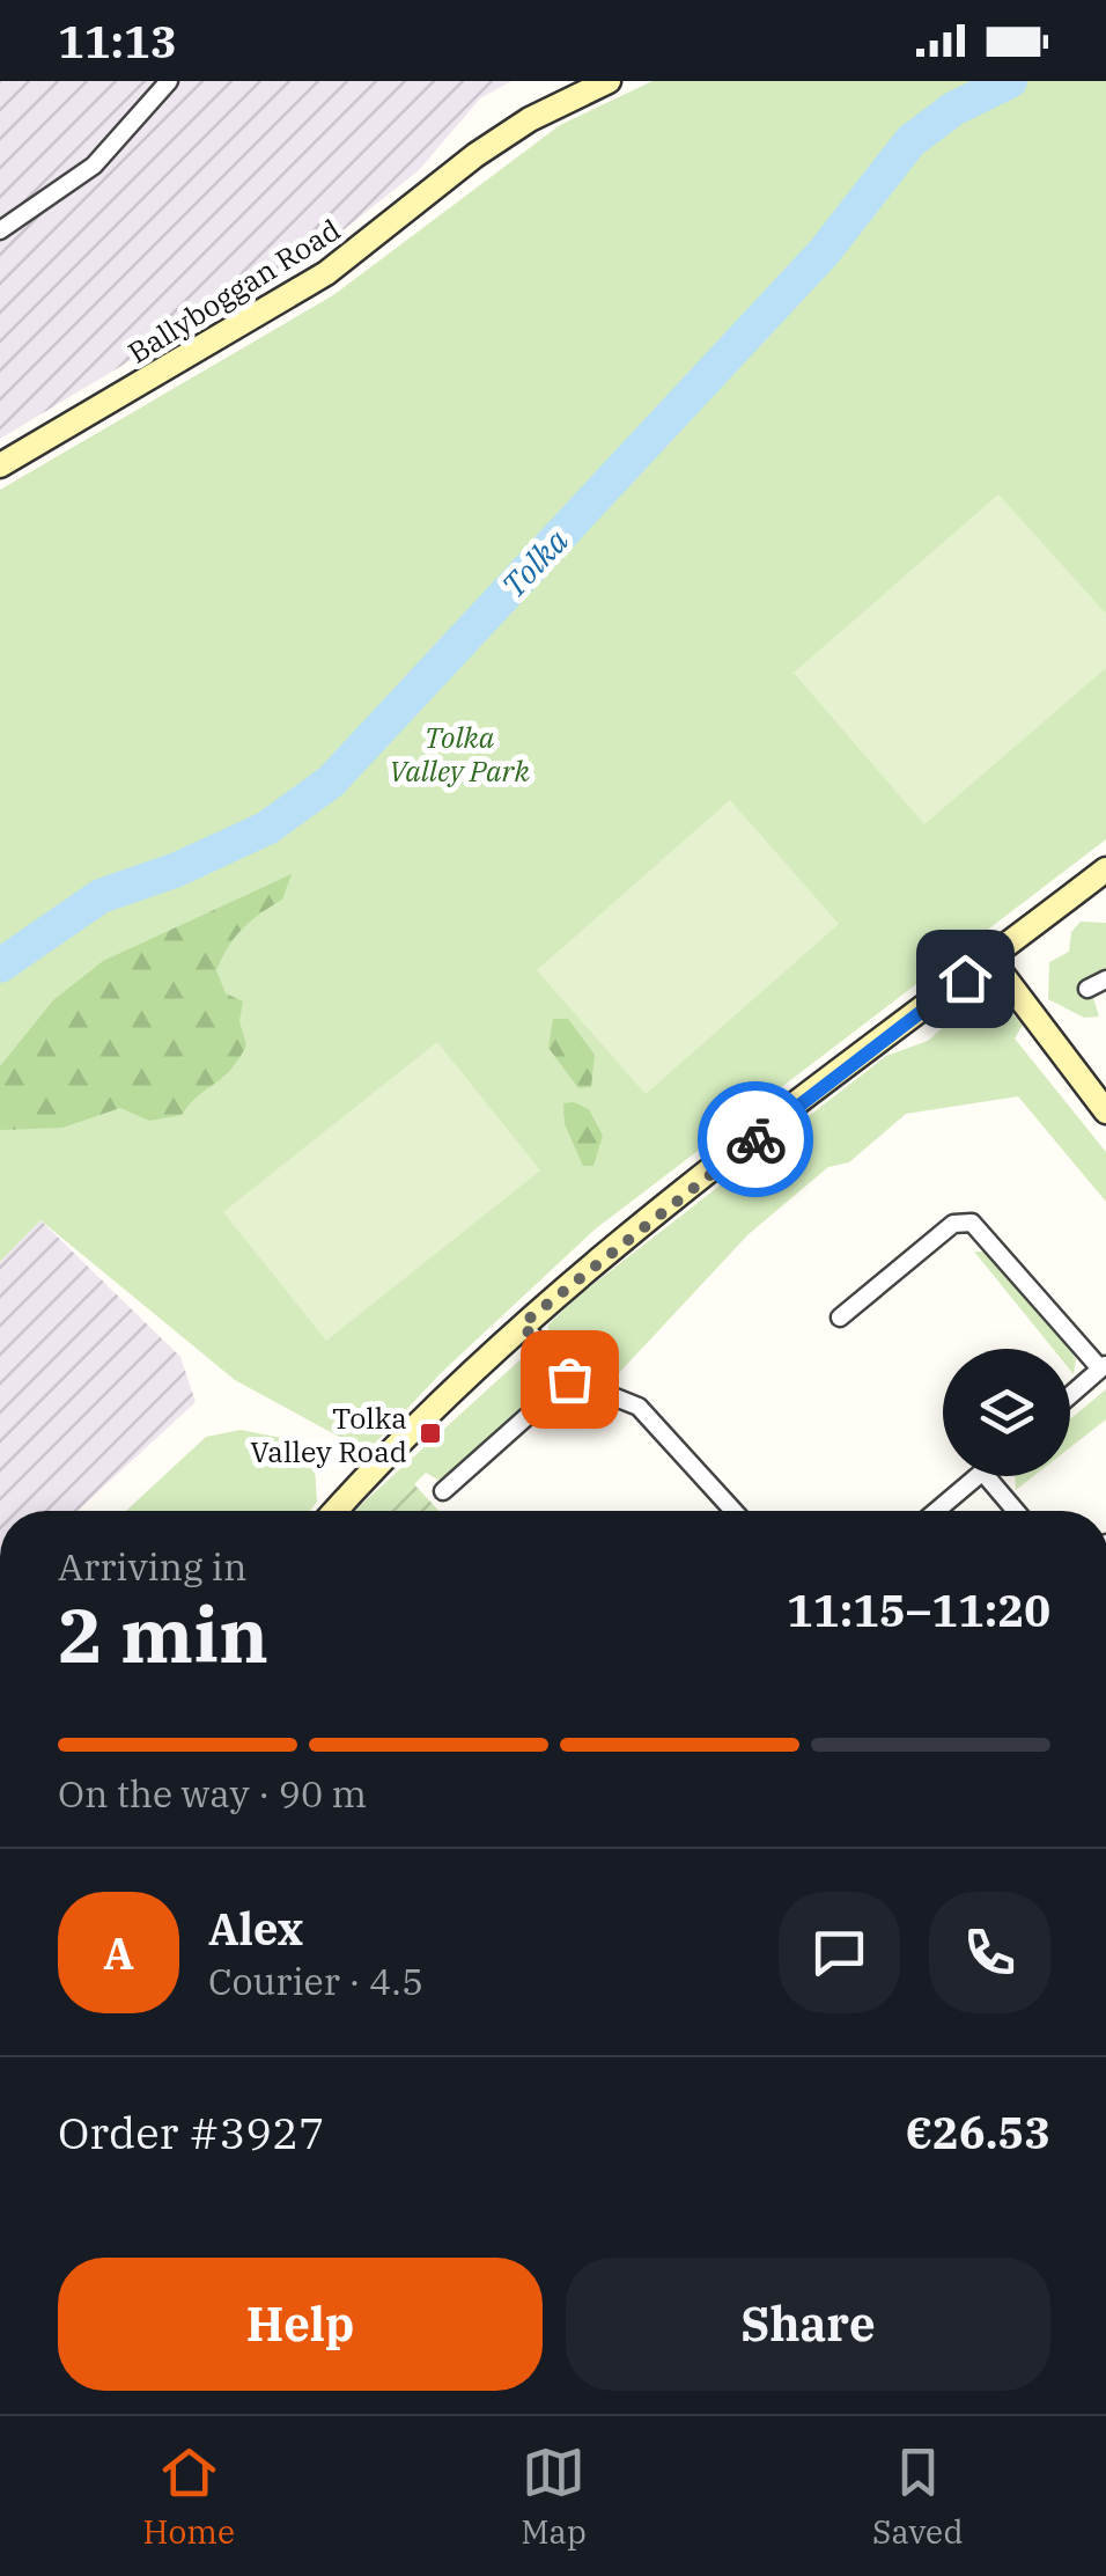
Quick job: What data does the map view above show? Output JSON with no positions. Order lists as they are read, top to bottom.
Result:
{
  "streets": {
    "main road": ["Ballyboggan Road"]
  },
  "water": ["Tolka"],
  "parks": ["Tolka Valley Park"],
  "places": {
    "transit": ["Tolka Valley Road"]
  },
  "page": {
    "status": "11:13",
    "heading": ["2 min", "Arriving in", "11:15–11:20"],
    "panel": [
      "Alex",
      "Courier · 4.5",
      "Order #3927",
      "€26.53"
    ],
    "bar": "On the way · 90 m",
    "round": "A",
    "buttons": ["Help", "Share"],
    "tabs": ["Home", "Map", "Saved"]
  }
}
